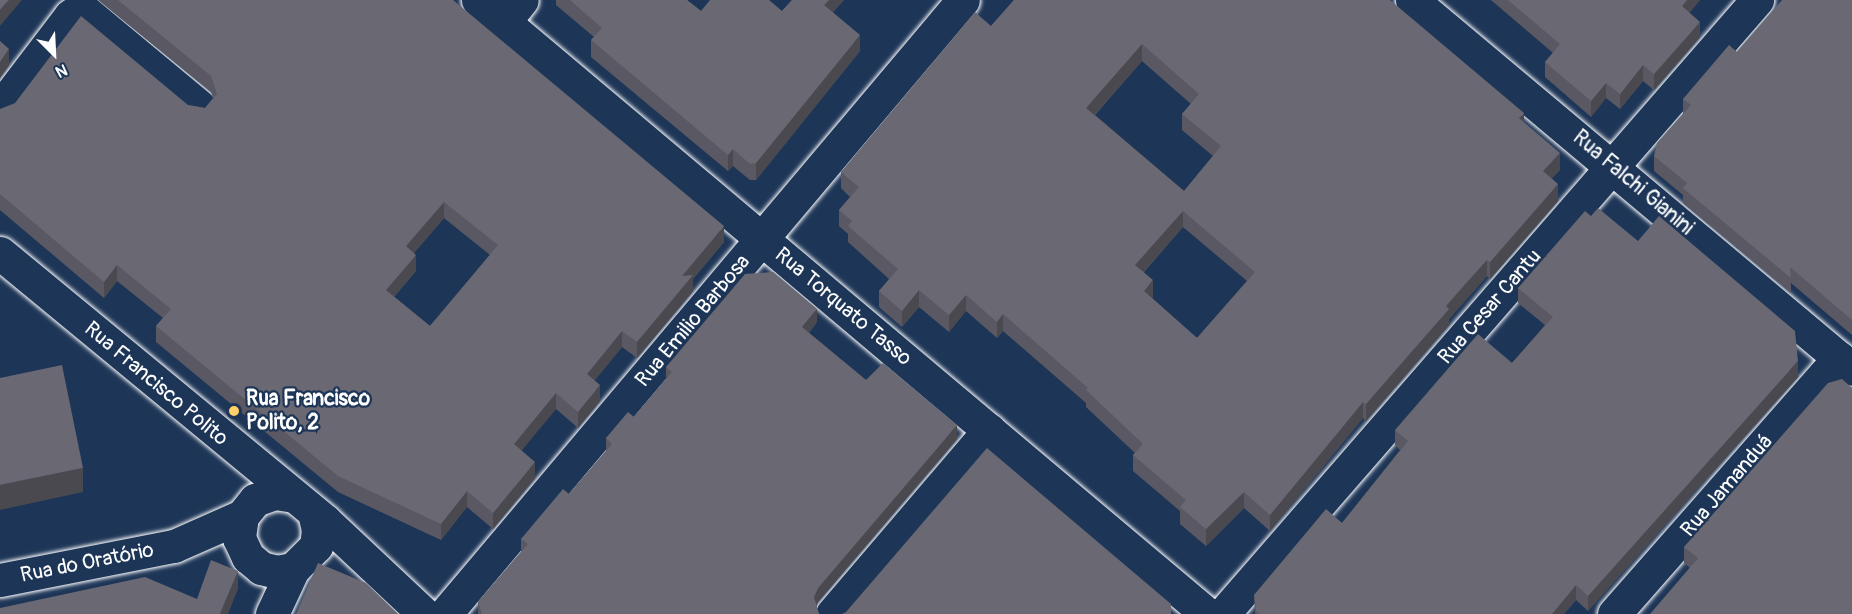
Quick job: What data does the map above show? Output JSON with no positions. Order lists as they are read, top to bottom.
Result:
{
  "streets": {
    "street": [
      "Rua Falchi Gianini",
      "Rua Torquato Tasso",
      "Rua Cesar Cantu",
      "Rua Emilio Barbosa",
      "Rua Francisco Polito",
      "Rua Jamanduá",
      "Rua do Oratório"
    ]
  },
  "crossings": [
    ["Rua Falchi Gianini", "Rua Cesar Cantu"],
    ["Rua Falchi Gianini", "Rua Jamanduá"],
    ["Rua Torquato Tasso", "Rua Emilio Barbosa"],
    ["Rua Francisco Polito", "Rua do Oratório"]
  ],
  "places": ["Rua Francisco Polito, 2"],
  "north": "bottom right"
}
